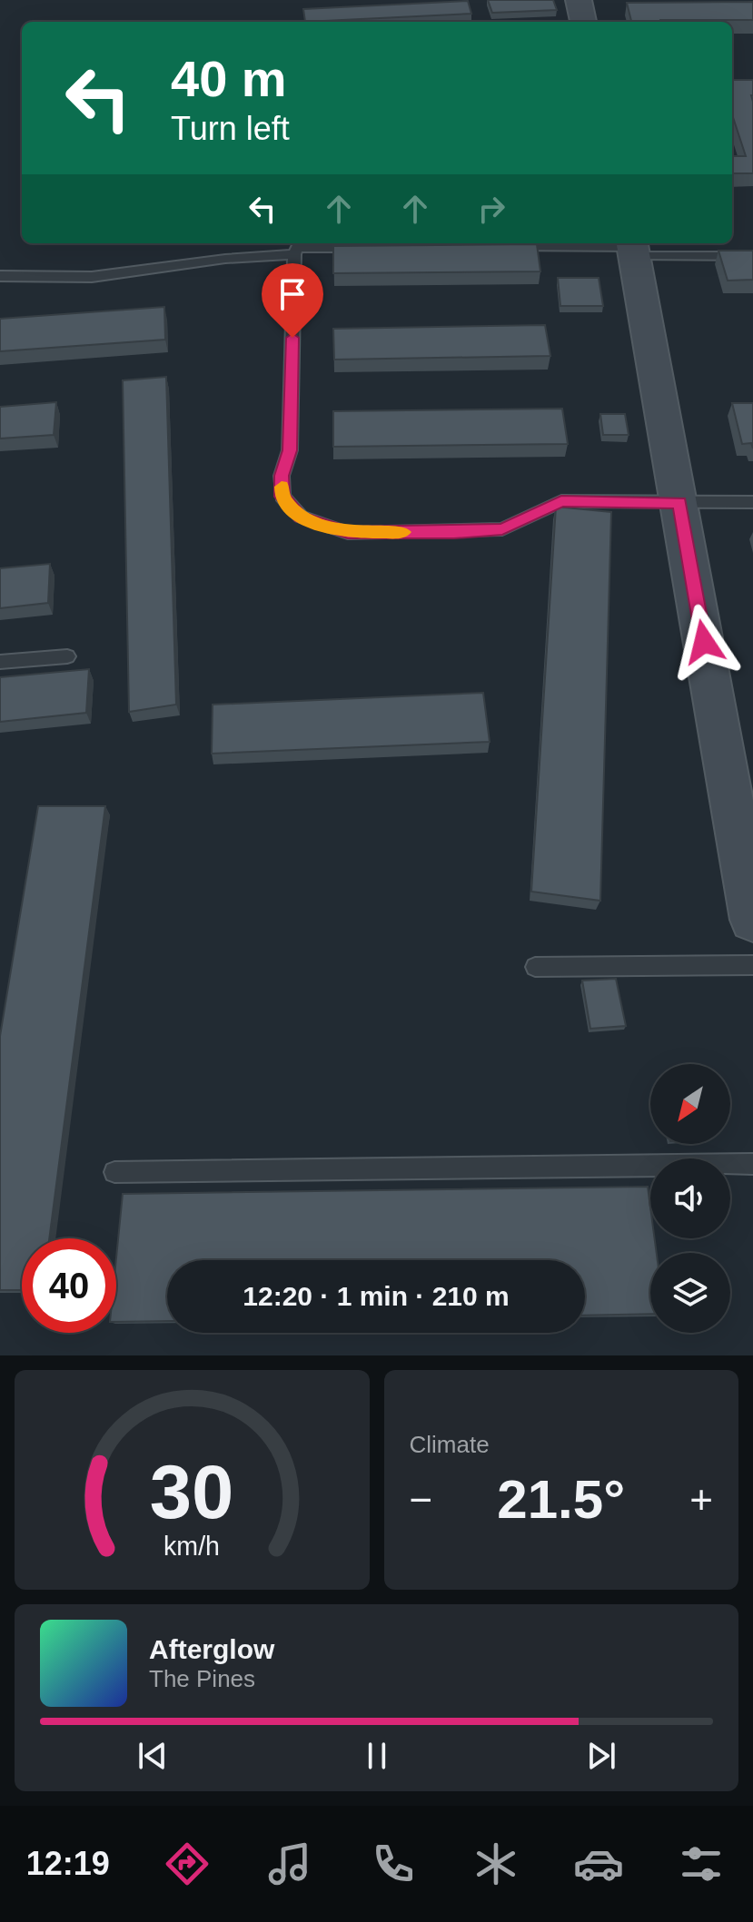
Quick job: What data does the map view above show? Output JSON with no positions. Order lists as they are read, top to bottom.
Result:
{
  "north": "bottom left",
  "page": {
    "turn": ["40 m", "Turn left"],
    "limit": "40",
    "trip": "12:20 · 1 min · 210 m",
    "tile": "Climate",
    "heat": ["−", "21.5°", "+"],
    "song": ["Afterglow", "The Pines"],
    "tabs": "12:19",
    "gauge": ["30", "km/h"]
  }
}
